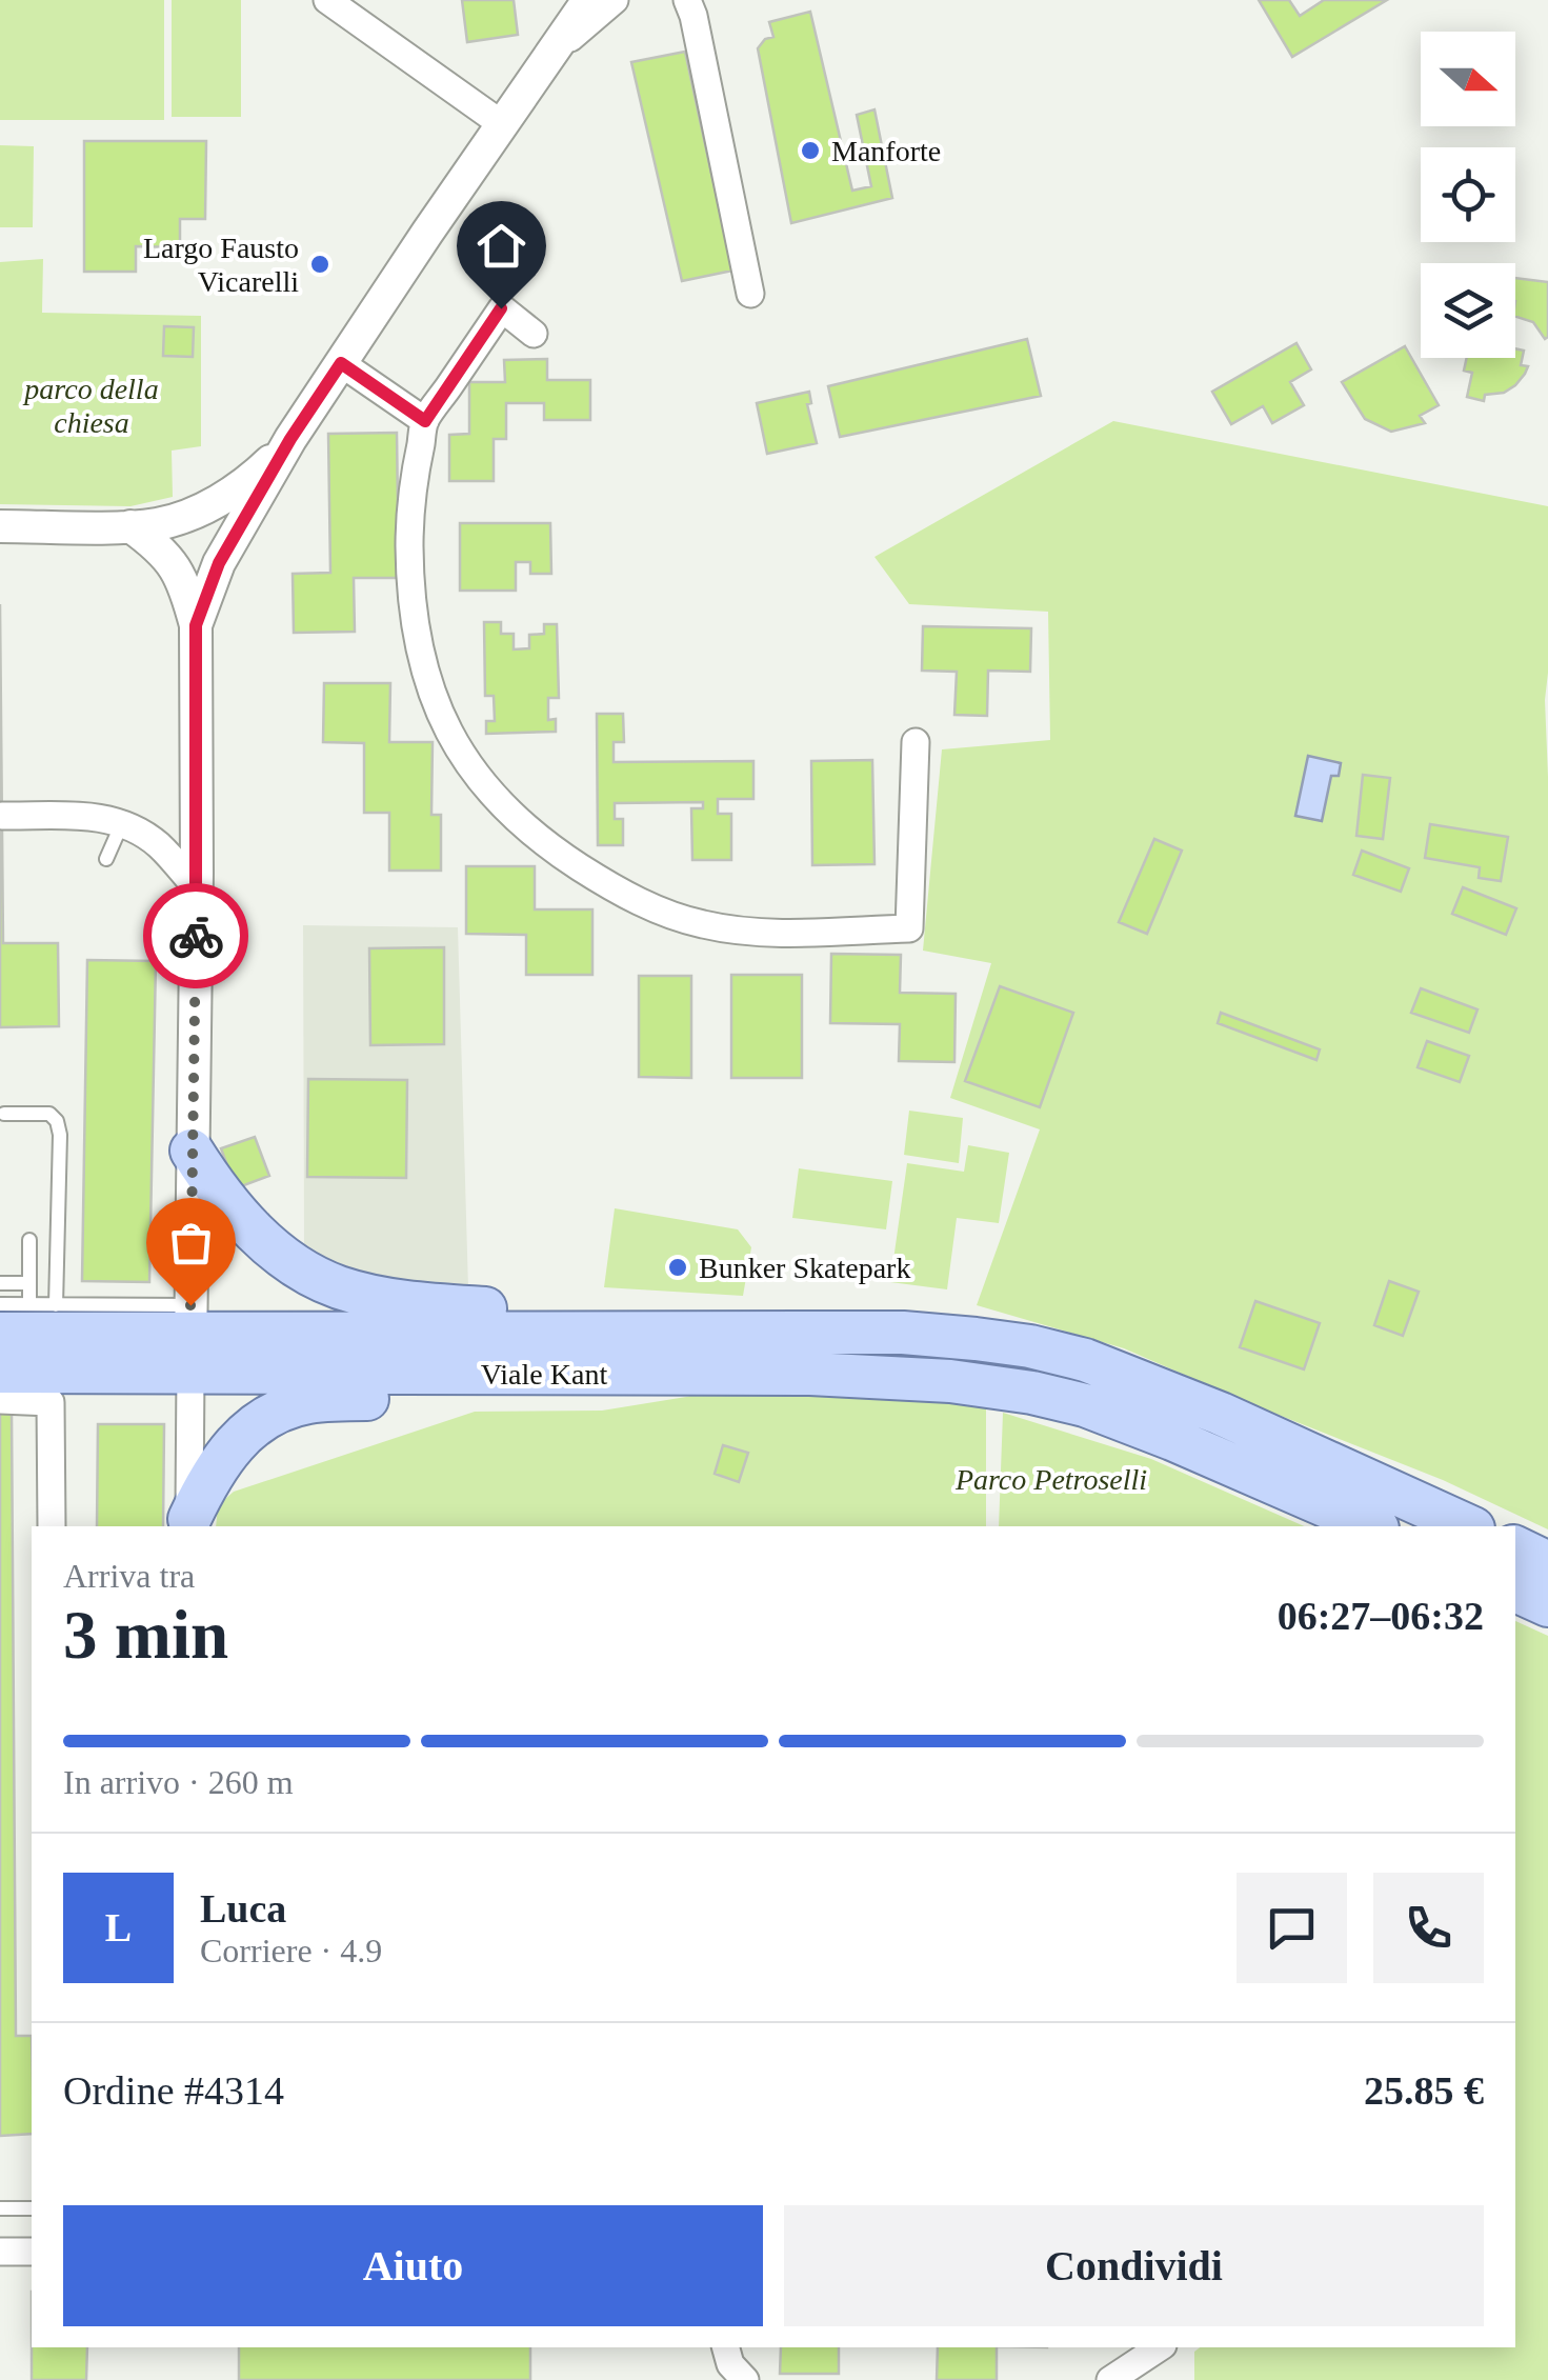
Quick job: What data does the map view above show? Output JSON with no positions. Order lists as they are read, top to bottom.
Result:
{
  "streets": {
    "main road": ["Viale Kant"]
  },
  "parks": ["parco della chiesa", "Parco Petroselli"],
  "places": ["Manforte", "Largo Fausto Vicarelli", "Bunker Skatepark"],
  "north": "right",
  "page": {
    "heading": ["3 min", "Arriva tra", "06:27–06:32"],
    "panel": [
      "Luca",
      "Corriere · 4.9",
      "Ordine #4314",
      "25.85 €"
    ],
    "bar": "In arrivo · 260 m",
    "round": "L",
    "buttons": ["Aiuto", "Condividi"]
  }
}
